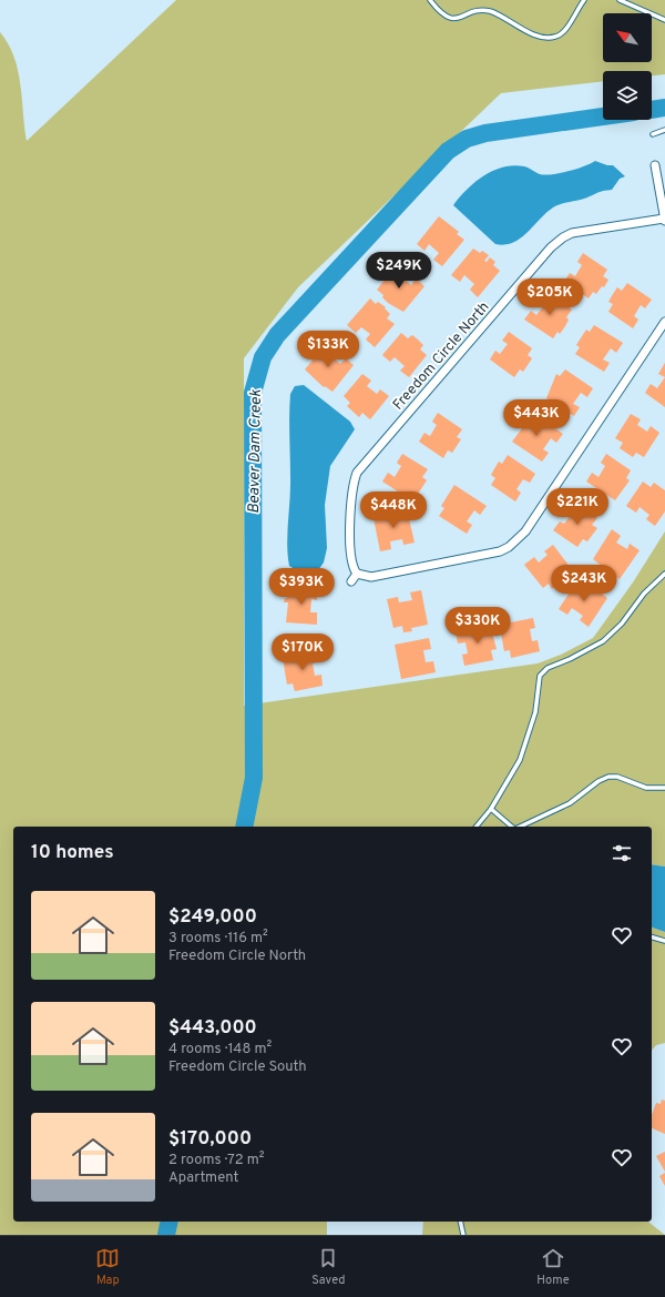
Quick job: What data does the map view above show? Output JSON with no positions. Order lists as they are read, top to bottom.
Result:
{
  "streets": {
    "street": ["Freedom Circle North"]
  },
  "water": ["Beaver Dam Creek"],
  "north": "top left",
  "page": {
    "price": [
      "$249K",
      "$205K",
      "$133K",
      "$443K",
      "$221K",
      "$448K",
      "$243K",
      "$393K",
      "$330K",
      "$170K"
    ],
    "heading": "10 homes",
    "list": [
      {
        "name": "$249,000",
        "note": "3 rooms · 116 m² · Freedom Circle North"
      },
      {
        "name": "$443,000",
        "note": "4 rooms · 148 m² · Freedom Circle South"
      },
      {
        "name": "$170,000",
        "note": "2 rooms · 72 m² · Apartment"
      }
    ],
    "tabs": ["Map", "Saved", "Home"]
  }
}
